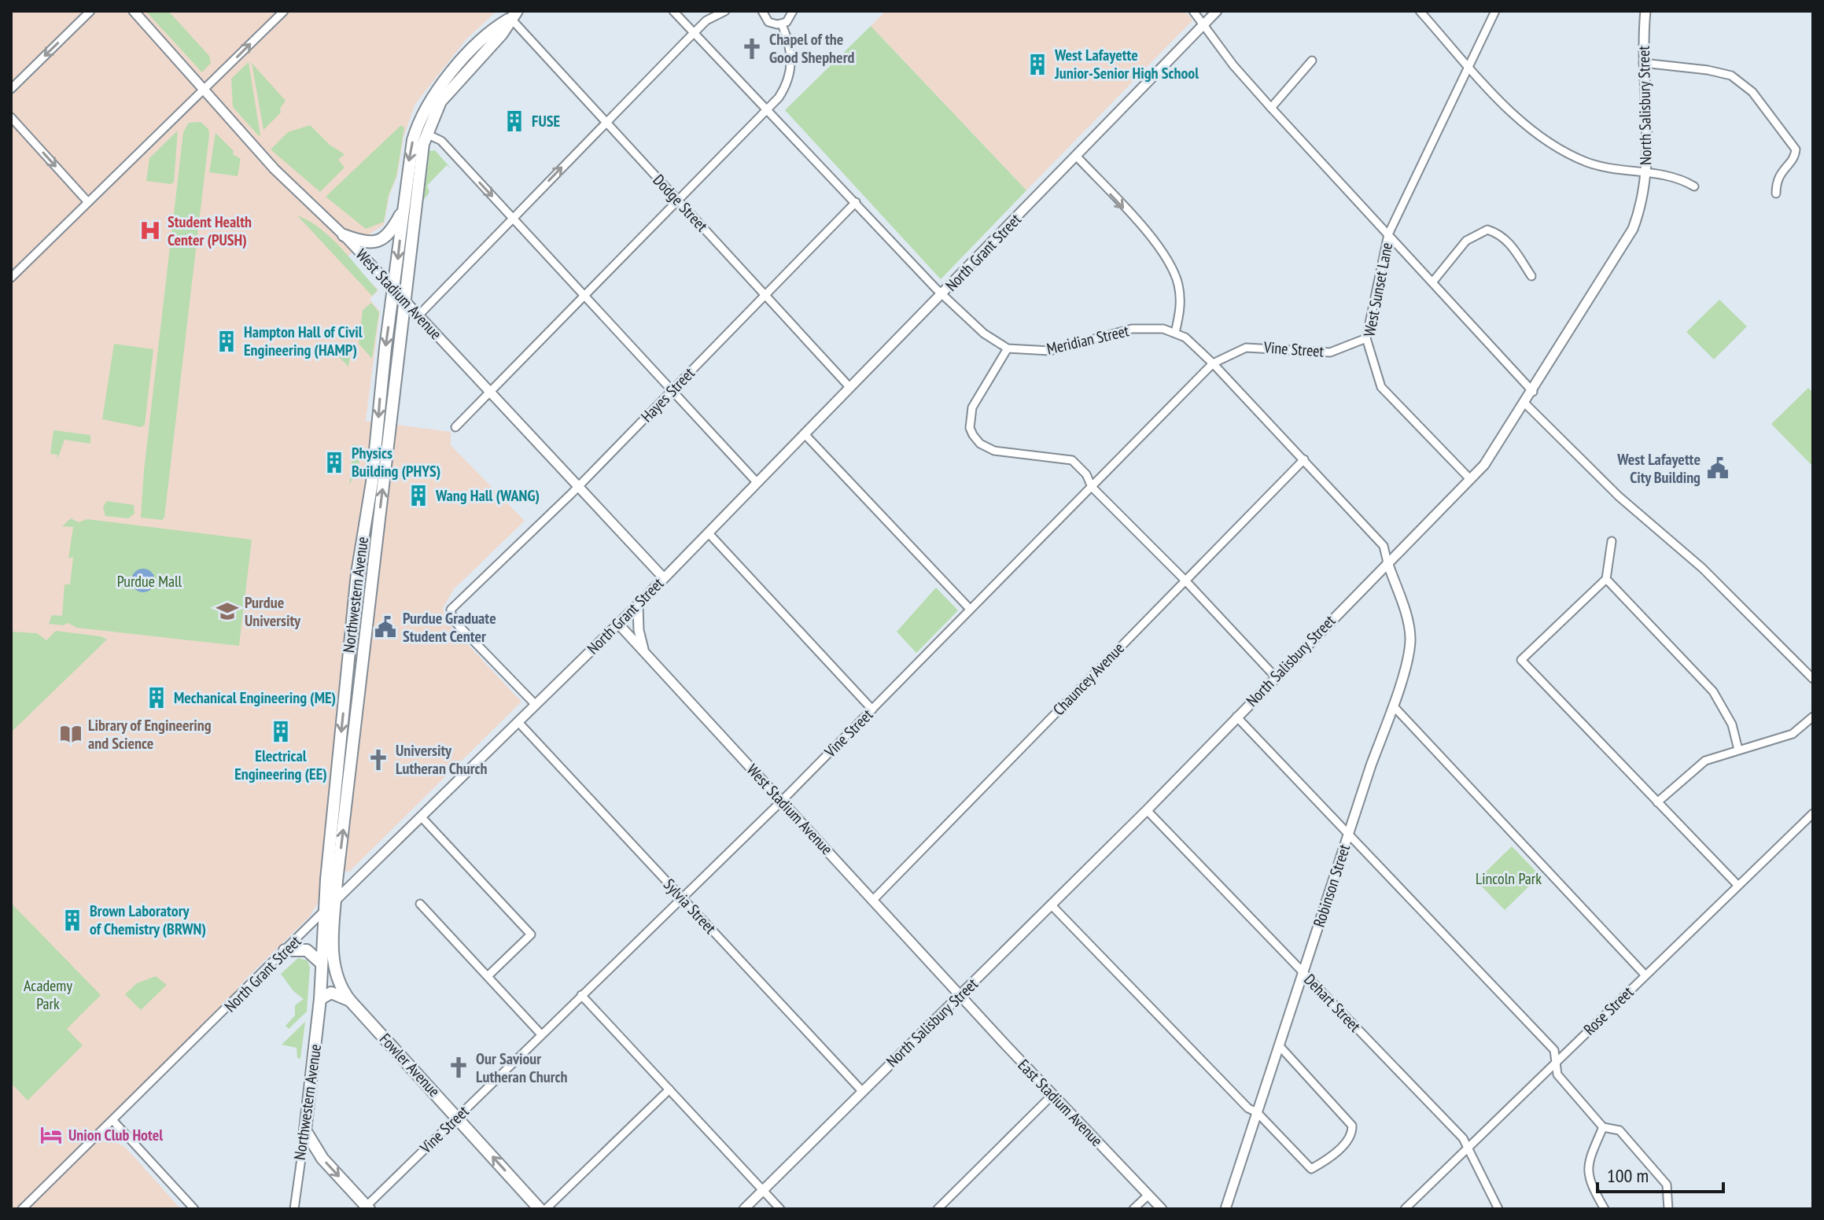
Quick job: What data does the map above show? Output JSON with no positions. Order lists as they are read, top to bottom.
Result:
{
  "streets": {
    "main road": ["Northwestern Avenue", "Fowler Avenue"],
    "street": [
      "North Salisbury Street",
      "Dodge Street",
      "North Grant Street",
      "West Sunset Lane",
      "West Stadium Avenue",
      "Meridian Street",
      "Vine Street",
      "Hayes Street",
      "Chauncey Avenue",
      "Robinson Street",
      "Sylvia Street",
      "Dehart Street",
      "Rose Street",
      "East Stadium Avenue"
    ]
  },
  "crossings": [
    ["North Salisbury Street", "West Sunset Lane"],
    ["North Salisbury Street", "West Stadium Avenue"],
    ["North Salisbury Street", "Meridian Street"],
    ["North Salisbury Street", "Robinson Street"],
    ["North Salisbury Street", "Sylvia Street"],
    ["North Salisbury Street", "Dehart Street"],
    ["North Salisbury Street", "East Stadium Avenue"],
    ["Dodge Street", "North Grant Street"],
    ["Dodge Street", "Hayes Street"],
    ["Dodge Street", "Northwestern Avenue"],
    ["North Grant Street", "West Stadium Avenue"],
    ["North Grant Street", "Hayes Street"],
    ["North Grant Street", "Northwestern Avenue"],
    ["North Grant Street", "Sylvia Street"],
    ["North Grant Street", "Fowler Avenue"],
    ["West Sunset Lane", "Vine Street"],
    ["West Stadium Avenue", "Vine Street"],
    ["West Stadium Avenue", "Hayes Street"],
    ["West Stadium Avenue", "Northwestern Avenue"],
    ["West Stadium Avenue", "Chauncey Avenue"],
    ["West Stadium Avenue", "East Stadium Avenue"],
    ["Meridian Street", "Vine Street"],
    ["Meridian Street", "Chauncey Avenue"],
    ["Meridian Street", "Robinson Street"],
    ["Vine Street", "Sylvia Street"],
    ["Vine Street", "Fowler Avenue"],
    ["Northwestern Avenue", "Fowler Avenue"],
    ["Robinson Street", "Dehart Street"],
    ["Dehart Street", "Rose Street"]
  ],
  "parks": ["Purdue Mall", "Lincoln Park", "Academy Park"],
  "places": {
    "church": ["Chapel of the Good Shepherd", "University Lutheran Church", "Our Saviour Lutheran Church"],
    "building": [
      "West Lafayette Junior-Senior High School",
      "FUSE",
      "Hampton Hall of Civil Engineering (HAMP)",
      "Physics Building (PHYS)",
      "Wang Hall (WANG)",
      "Mechanical Engineering (ME)",
      "Electrical Engineering (EE)",
      "Brown Laboratory of Chemistry (BRWN)"
    ],
    "hospital": ["Student Health Center (PUSH)"],
    "public building": ["West Lafayette City Building", "Purdue Graduate Student Center"],
    "school or university": ["Purdue University"],
    "library": ["Library of Engineering and Science"],
    "hotel": ["Union Club Hotel"]
  },
  "scale_bar": "100 m"
}
